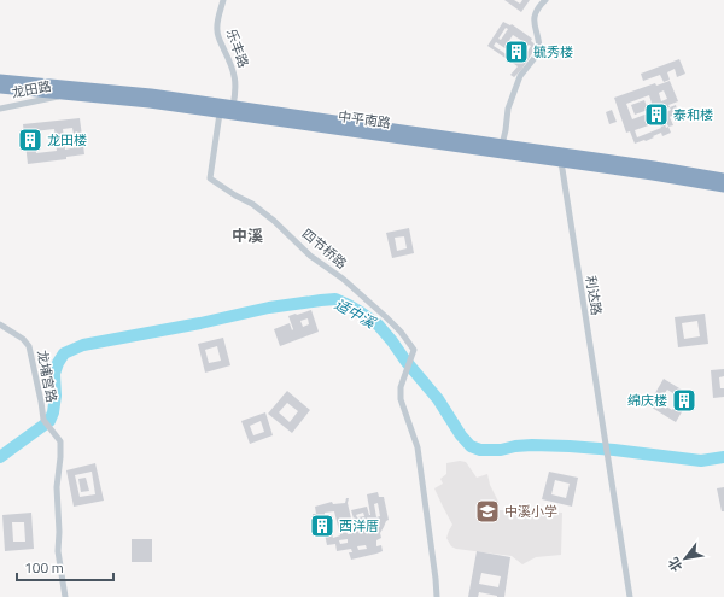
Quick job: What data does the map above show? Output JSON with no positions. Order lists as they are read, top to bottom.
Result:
{
  "streets": {
    "highway": ["中平南路"],
    "street": [
      "乐丰路",
      "龙田路",
      "四节桥路",
      "利达路",
      "龙埔宫路"
    ]
  },
  "crossings": [
    ["龙田路", "中平南路"],
    ["中平南路", "四节桥路"],
    ["中平南路", "利达路"]
  ],
  "districts": ["中溪"],
  "water": ["适中溪"],
  "places": {
    "building": [
      "毓秀楼",
      "泰和楼",
      "龙田楼",
      "绵庆楼",
      "西洋厝"
    ],
    "school or university": ["中溪小学"]
  },
  "scale_bar": "100 m",
  "north": "bottom left"
}
